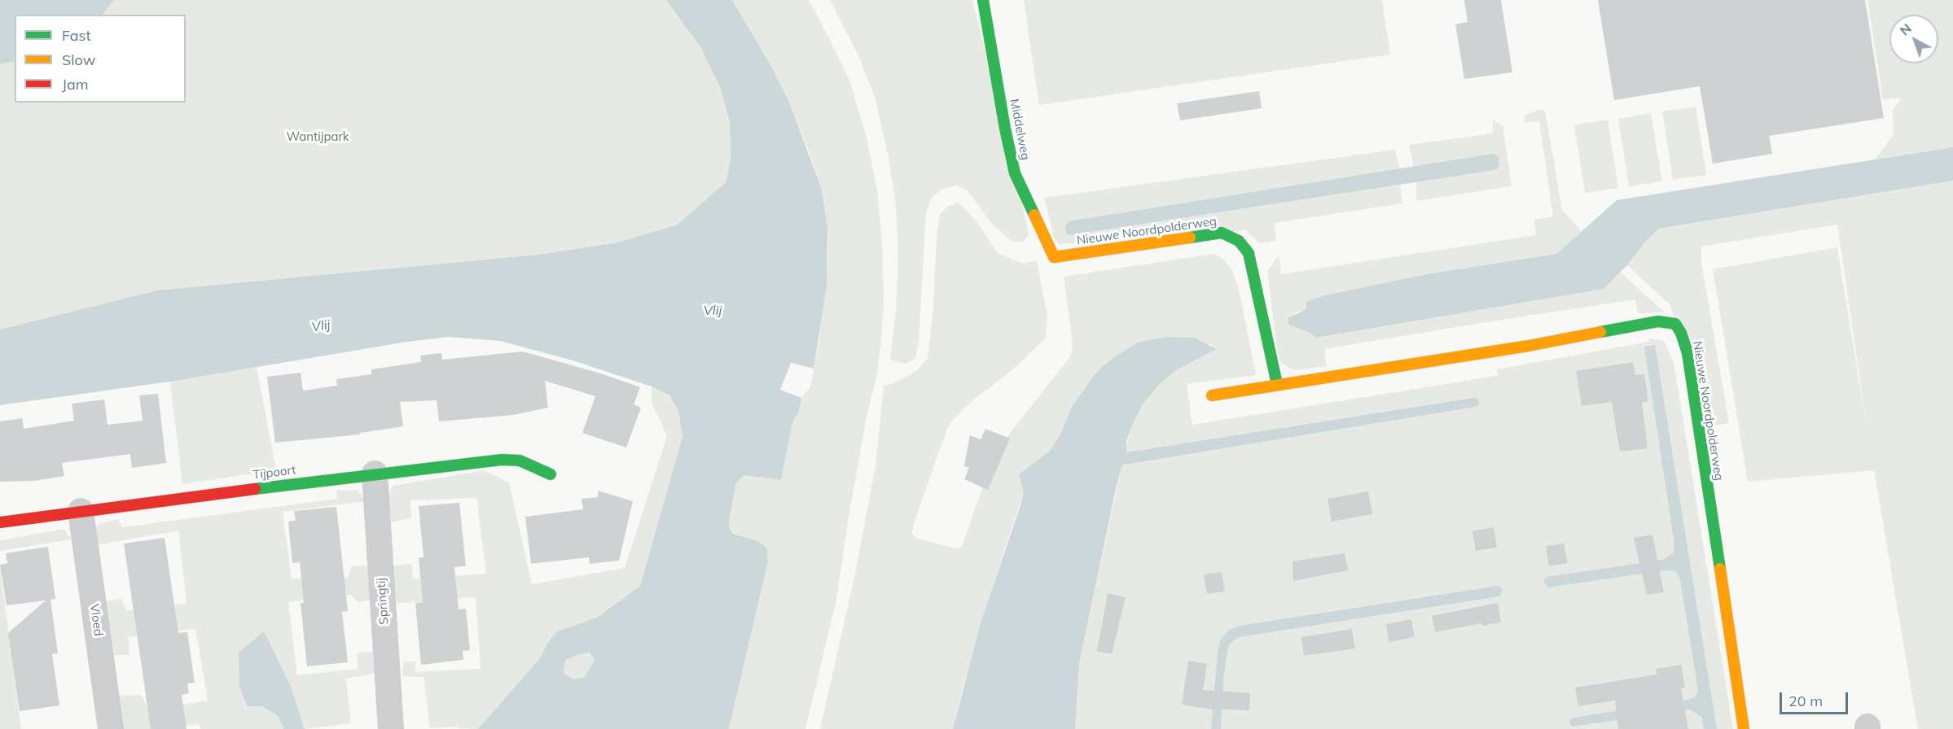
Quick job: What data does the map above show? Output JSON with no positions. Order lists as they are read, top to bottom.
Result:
{
  "streets": {
    "street": [
      "Middelweg",
      "Nieuwe Noordpolderweg",
      "Tijpoort",
      "Springtij",
      "Vloed"
    ]
  },
  "crossings": [
    ["Middelweg", "Nieuwe Noordpolderweg"],
    ["Tijpoort", "Springtij"],
    ["Tijpoort", "Vloed"]
  ],
  "water": ["Vlij"],
  "parks": ["Wantijpark"],
  "legend": ["Fast", "Slow", "Jam"],
  "scale_bar": "20 m",
  "north": "top left"
}
